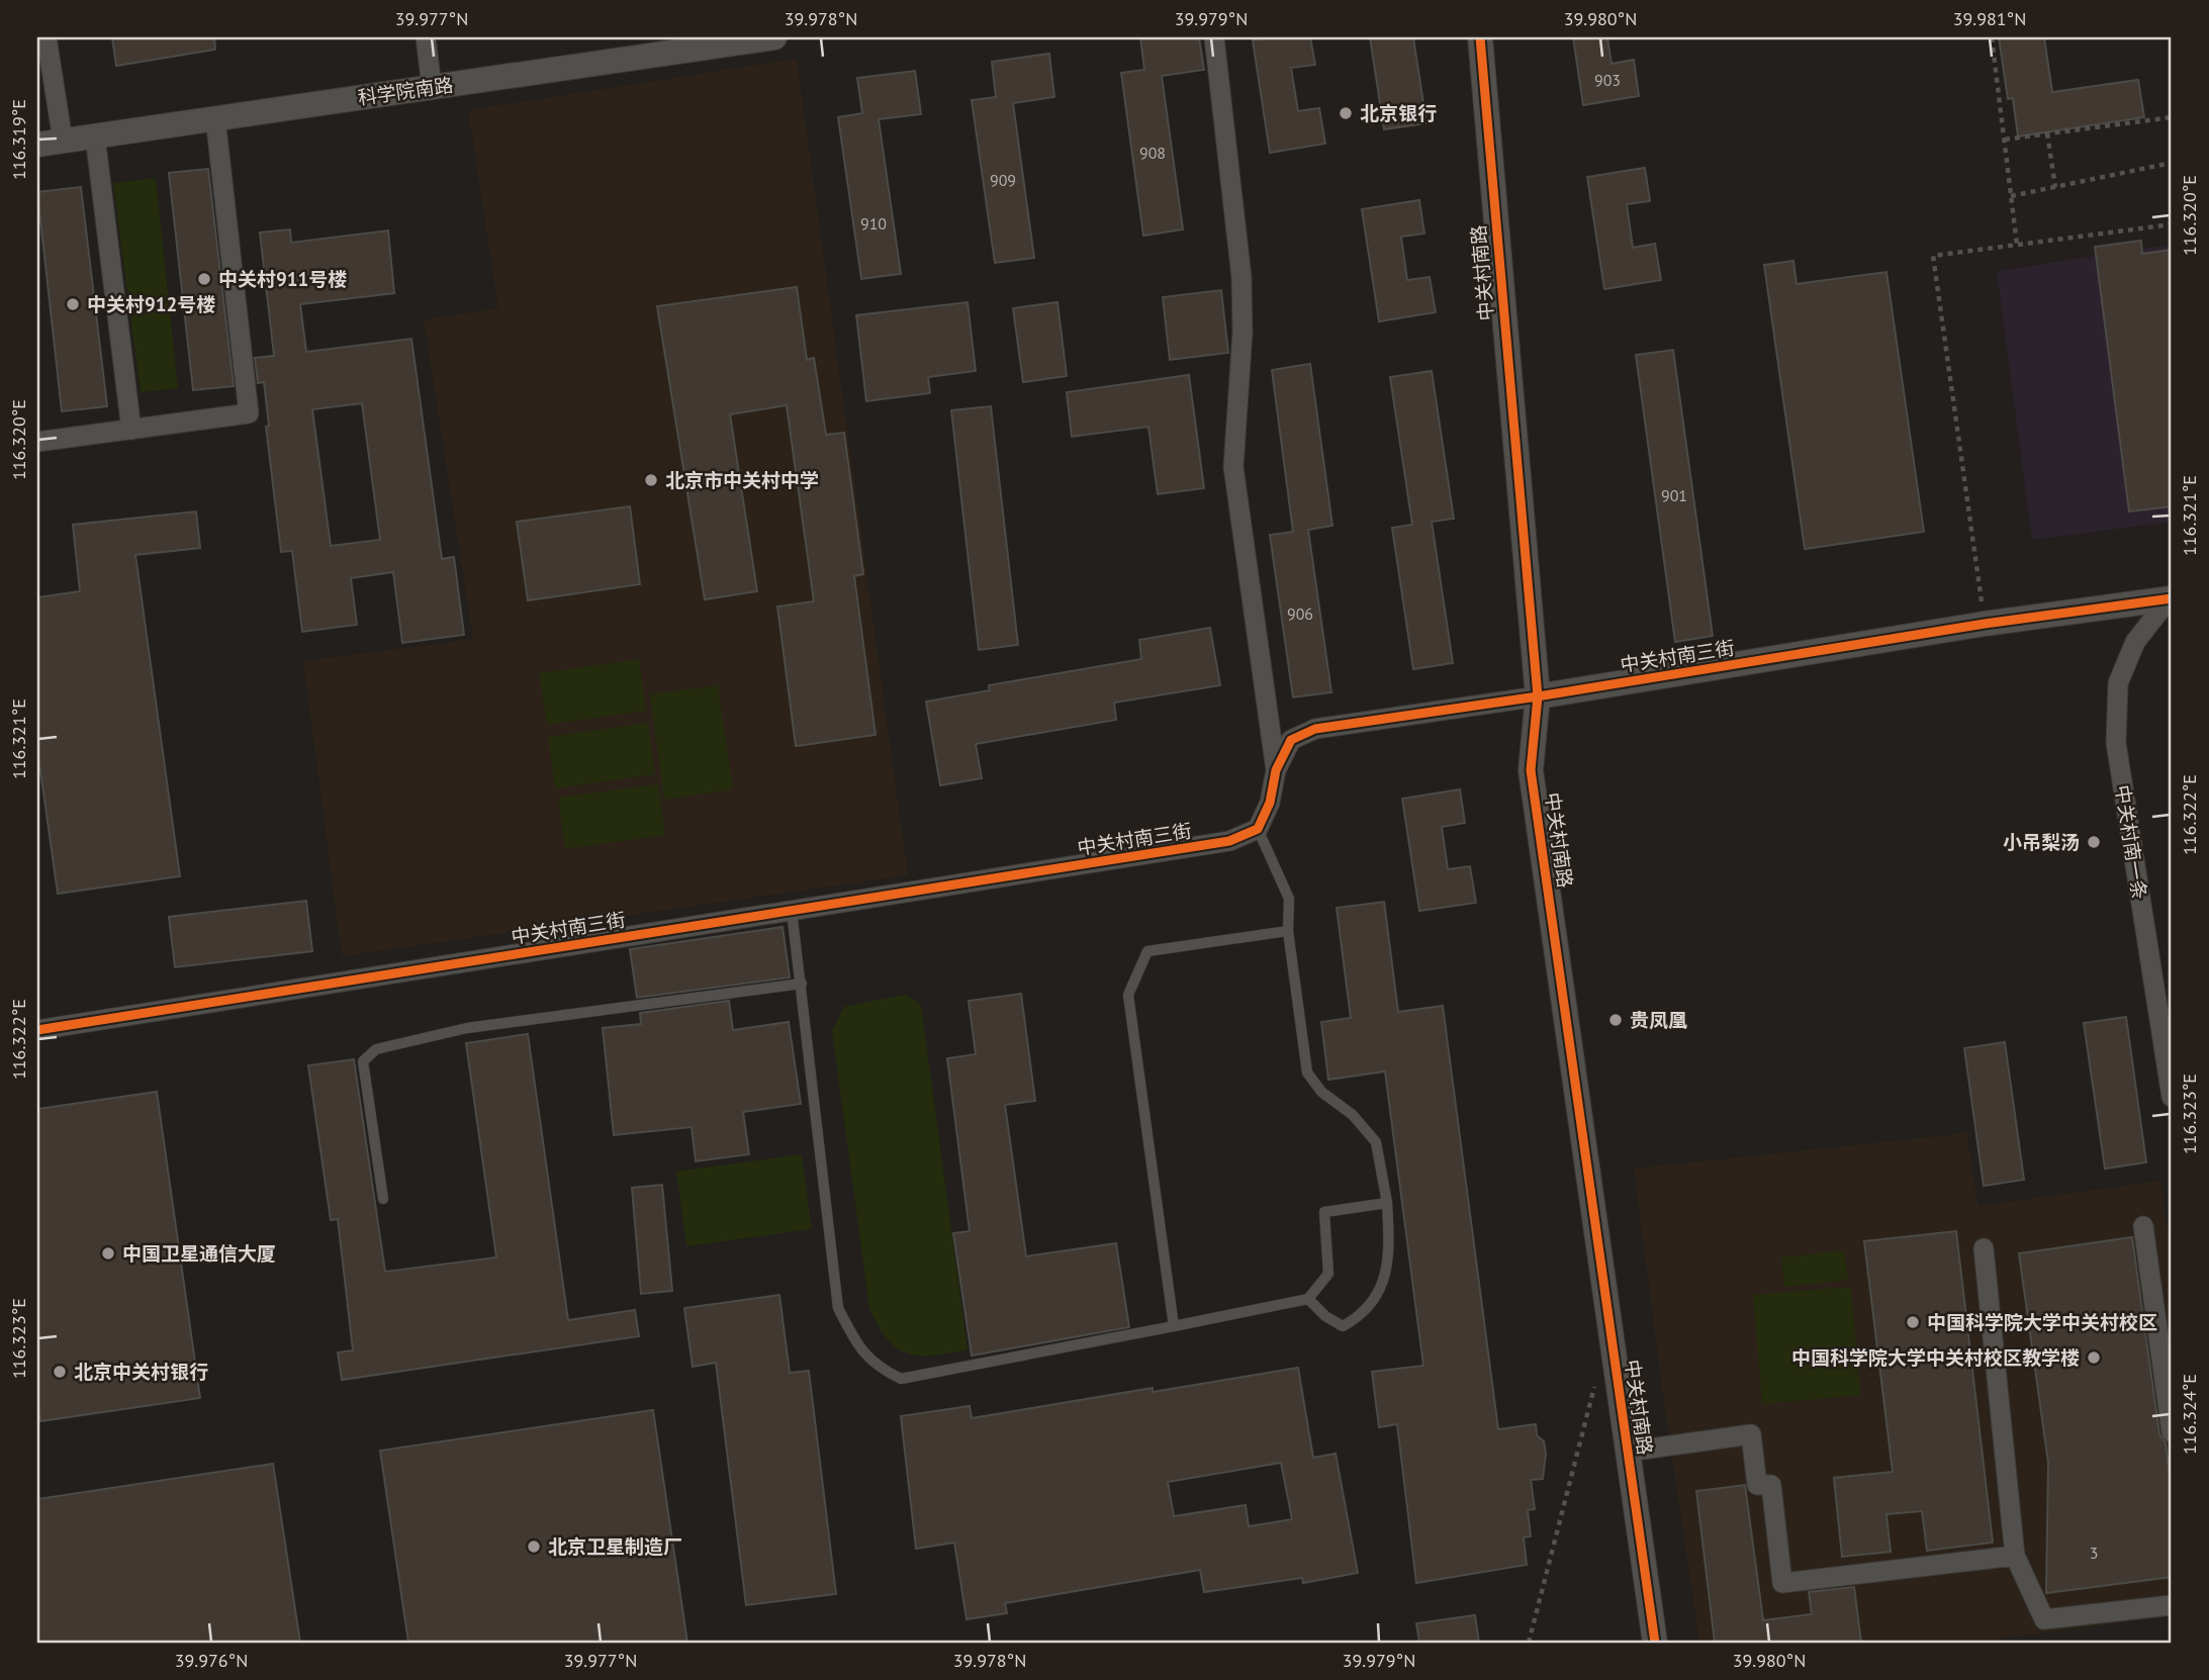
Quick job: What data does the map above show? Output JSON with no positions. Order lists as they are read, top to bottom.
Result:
{
  "streets": {
    "street": [
      "科学院南路",
      "中关村南路",
      "中关村南三街",
      "中关村南一条"
    ]
  },
  "crossings": [
    ["中关村南路", "中关村南三街"],
    ["中关村南三街", "中关村南一条"]
  ],
  "places": [
    "北京银行",
    "中关村911号楼",
    "中关村912号楼",
    "北京市中关村中学",
    "小吊梨汤",
    "贵凤凰",
    "中国卫星通信大厦",
    "中国科学院大学中关村校区",
    "中国科学院大学中关村校区教学楼",
    "北京中关村银行",
    "北京卫星制造厂"
  ],
  "house_numbers": [
    "903",
    "908",
    "909",
    "910",
    "901",
    "906",
    "3"
  ],
  "coordinates": [
    "39.977°N",
    "39.978°N",
    "39.979°N",
    "39.980°N",
    "39.981°N",
    "116.319°E",
    "116.320°E",
    "116.321°E",
    "116.322°E",
    "116.323°E",
    "116.324°E",
    "39.976°N"
  ]
}
